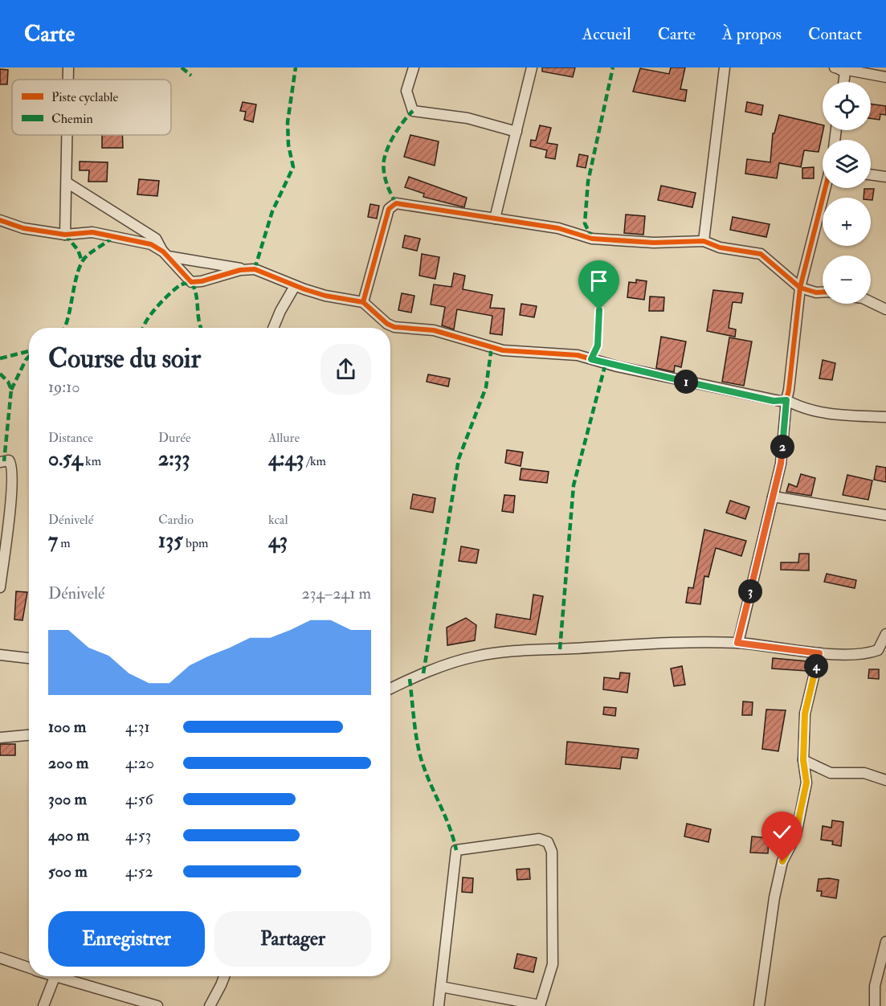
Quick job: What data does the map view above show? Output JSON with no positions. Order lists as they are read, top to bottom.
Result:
{
  "legend": ["Piste cyclable", "Chemin"],
  "page": {
    "header": "Carte",
    "nav": [
      "Accueil",
      "Carte",
      "À propos",
      "Contact"
    ],
    "map_buttons": ["+", "−"],
    "heading": ["Course du soir", "19:10"],
    "pins": [
      "1",
      "2",
      "3",
      "4"
    ],
    "stats": [
      ["Distance", "0.54 km"],
      ["Durée", "2:33"],
      ["Allure", "4:43 /km"],
      ["Dénivelé", "7 m"],
      ["Cardio", "135 bpm"],
      ["kcal", "43"]
    ],
    "chart": ["Dénivelé", "234–241 m"],
    "list": [
      {
        "name": "100 m",
        "note": "4:31"
      },
      {
        "name": "200 m",
        "note": "4:20"
      },
      {
        "name": "300 m",
        "note": "4:56"
      },
      {
        "name": "400 m",
        "note": "4:53"
      },
      {
        "name": "500 m",
        "note": "4:52"
      }
    ],
    "buttons": ["Enregistrer", "Partager"]
  }
}
